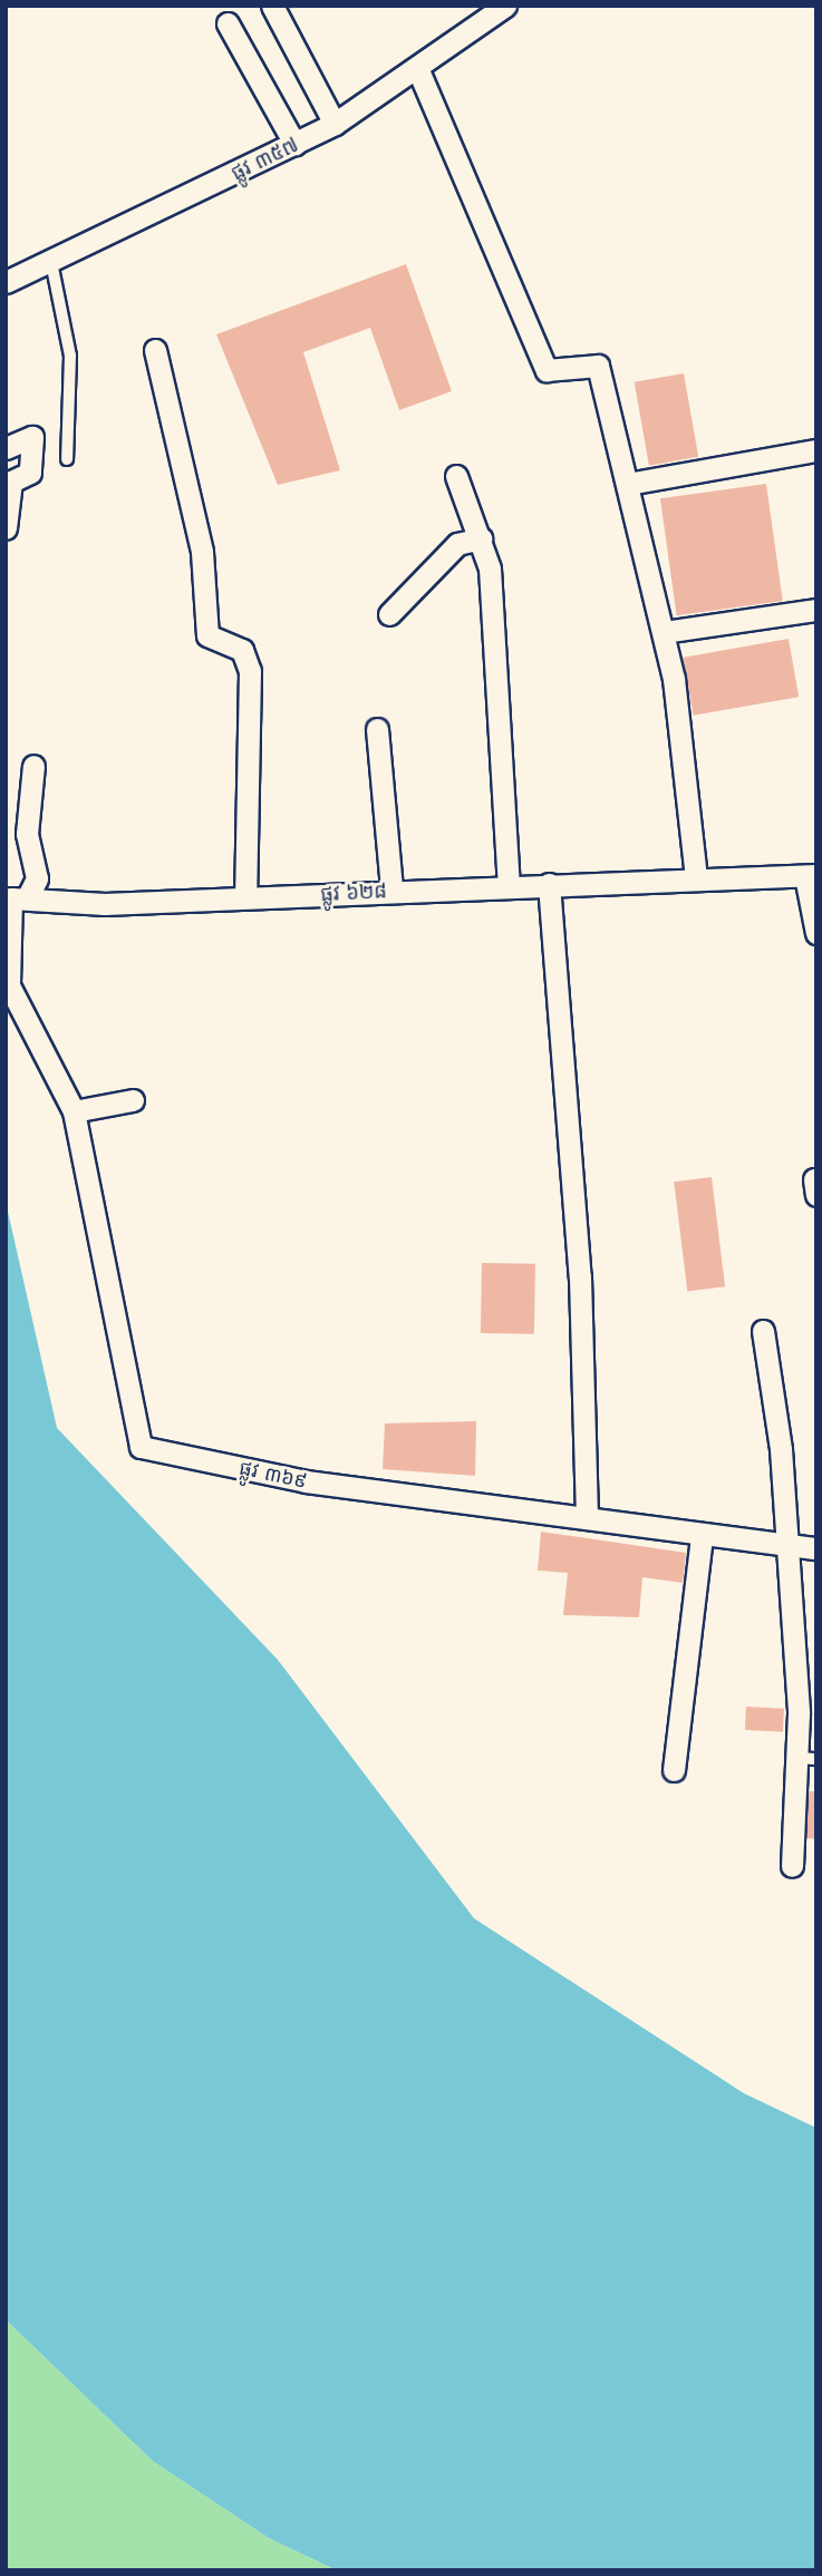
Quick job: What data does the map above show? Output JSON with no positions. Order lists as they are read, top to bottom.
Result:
{
  "streets": {
    "street": ["ផ្លូវ ៣៥៧", "ផ្លូវ ៦២៨", "ផ្លូវ ៣៦៩"]
  },
  "crossings": [
    ["ផ្លូវ ៦២៨", "ផ្លូវ ៣៦៩"]
  ]
}
